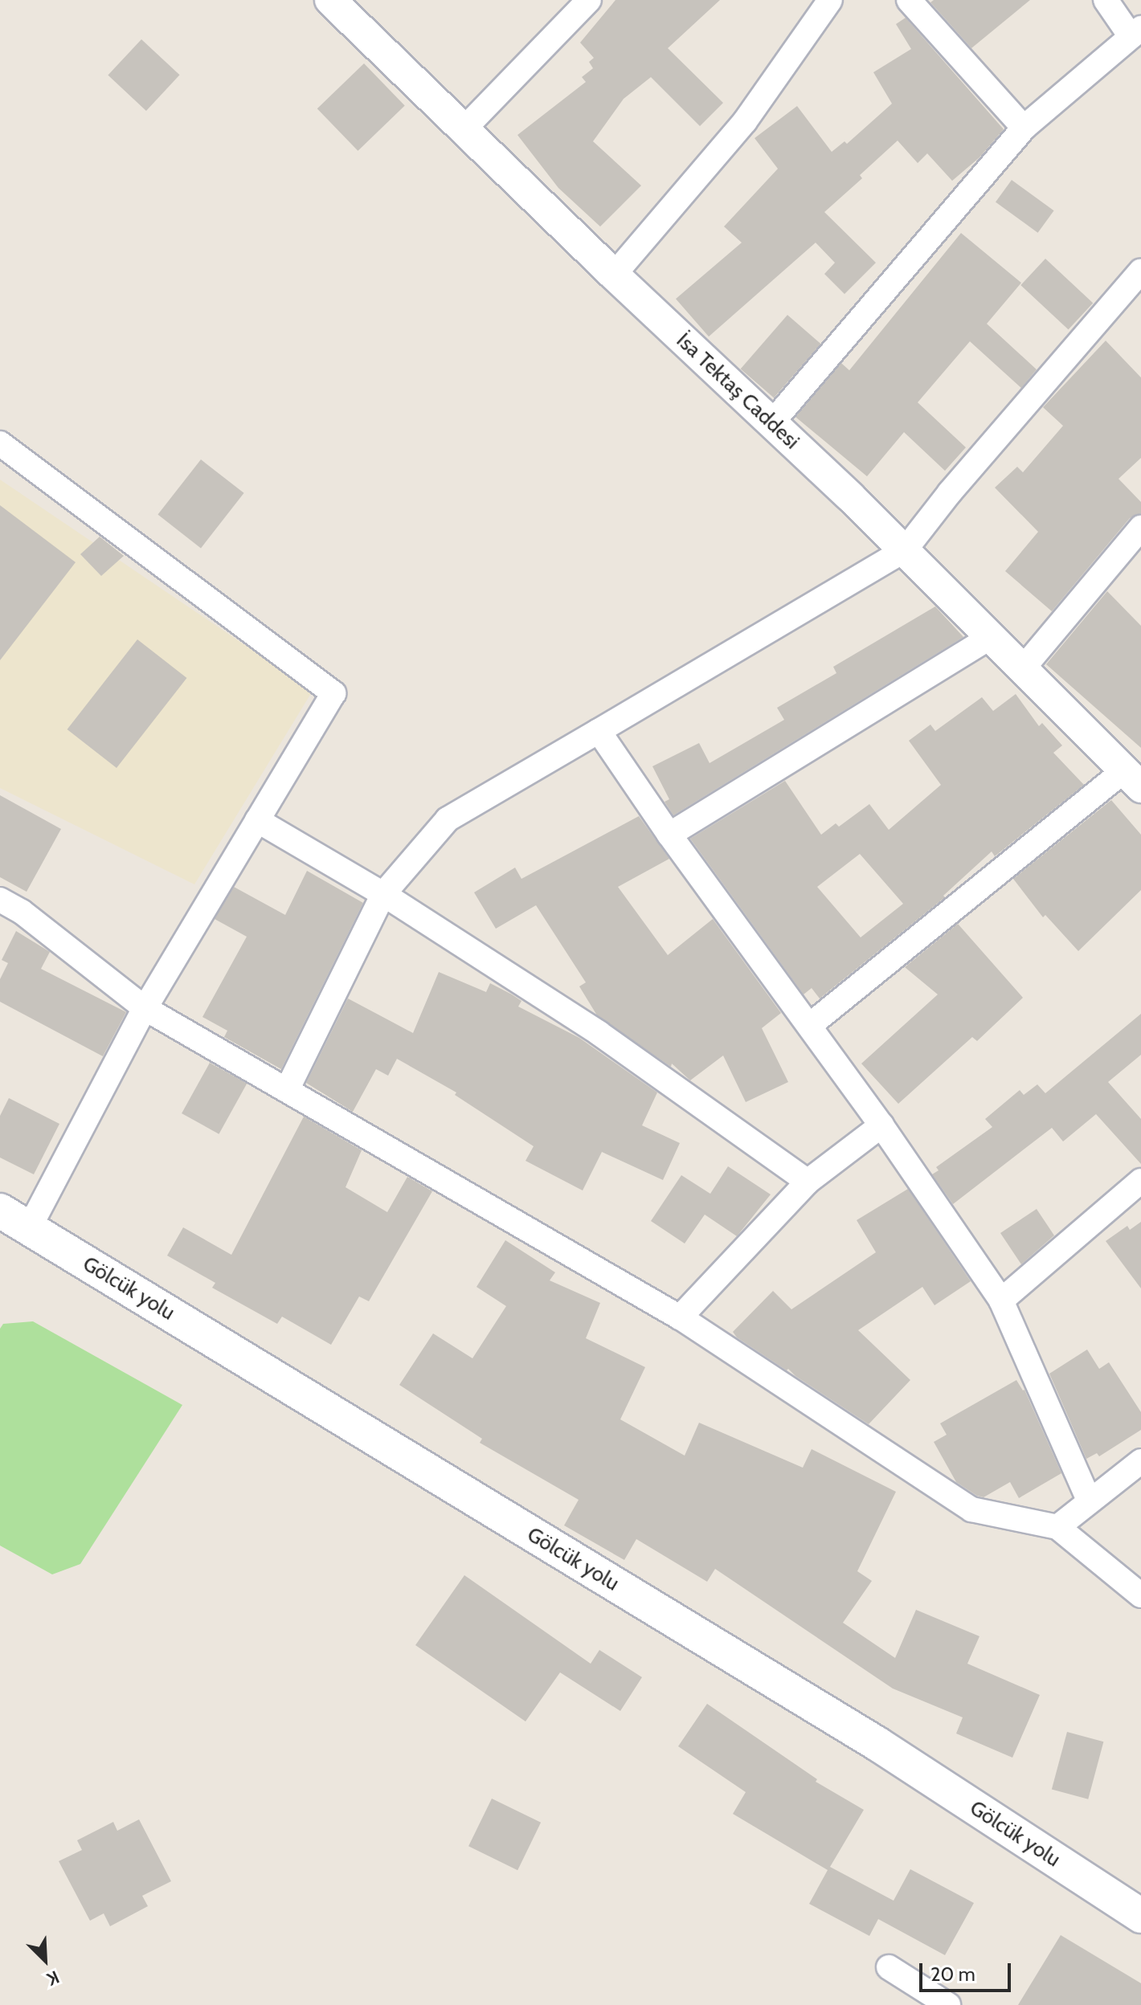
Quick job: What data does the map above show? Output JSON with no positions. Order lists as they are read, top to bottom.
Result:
{
  "streets": {
    "main road": ["Gölcük yolu"],
    "street": ["İsa Tektaş Caddesi"]
  },
  "scale_bar": "20 m",
  "north": "bottom right"
}
